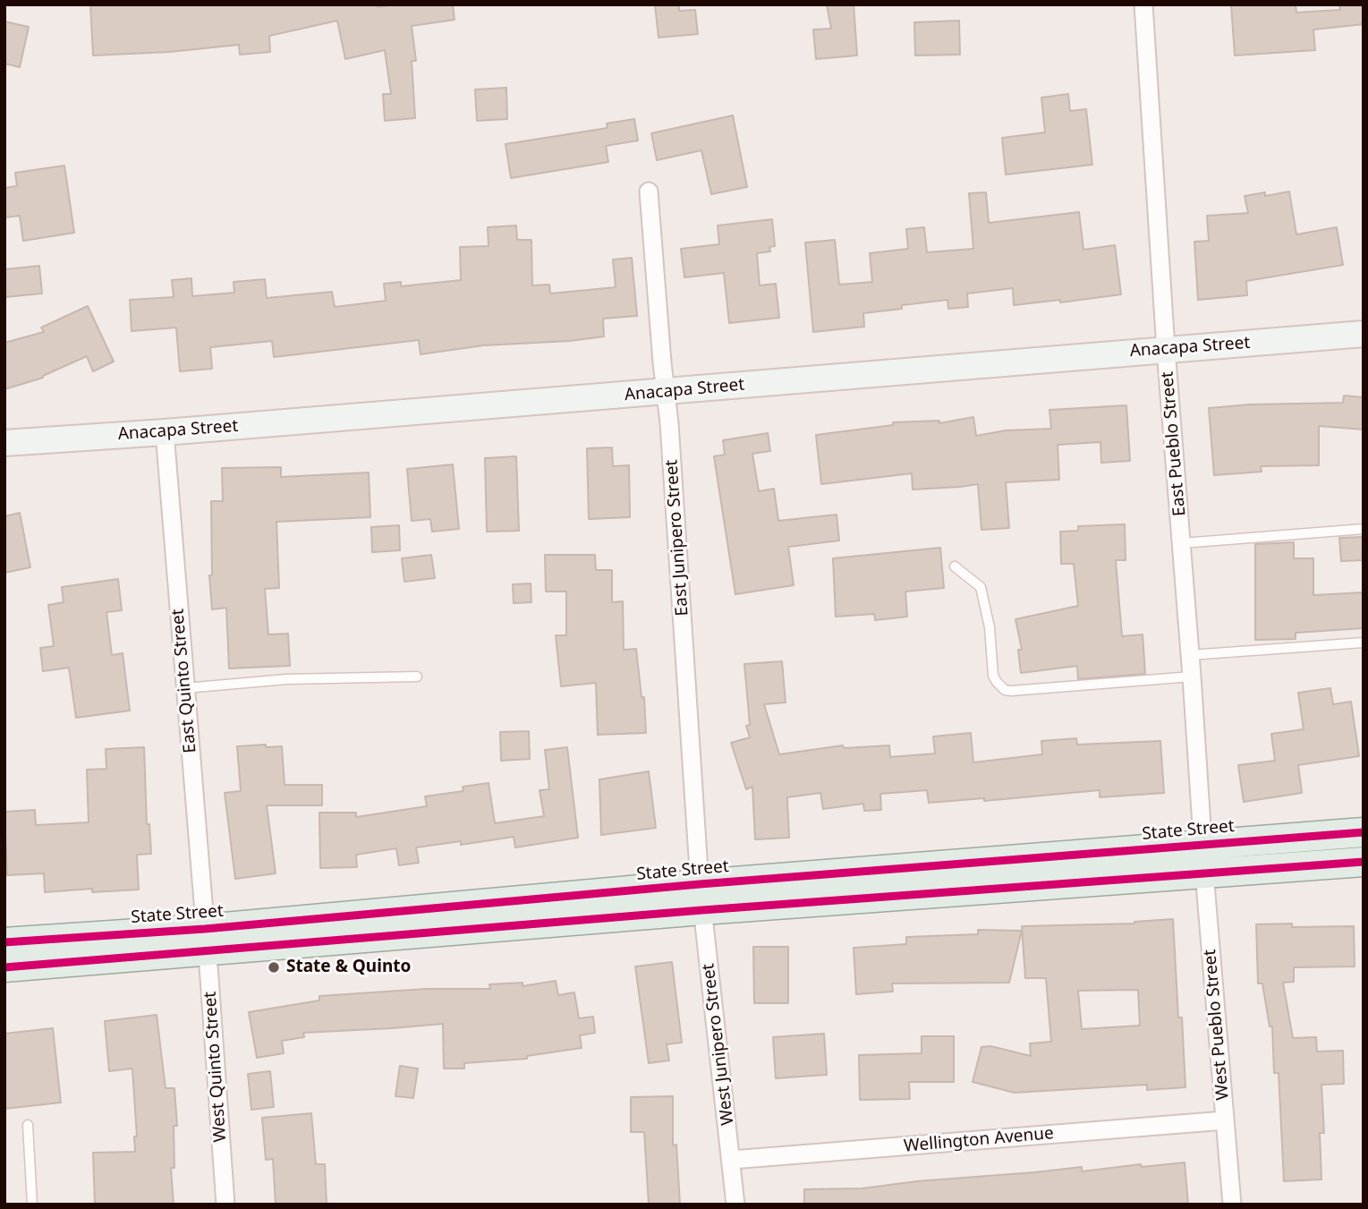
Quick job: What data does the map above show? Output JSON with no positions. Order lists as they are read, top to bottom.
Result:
{
  "streets": {
    "main road": ["State Street"],
    "street": [
      "Anacapa Street",
      "East Pueblo Street",
      "East Junipero Street",
      "East Quinto Street",
      "West Pueblo Street",
      "West Junipero Street",
      "West Quinto Street",
      "Wellington Avenue"
    ]
  },
  "crossings": [
    ["Anacapa Street", "East Pueblo Street"],
    ["Anacapa Street", "East Junipero Street"],
    ["Anacapa Street", "East Quinto Street"],
    ["East Pueblo Street", "State Street"],
    ["East Pueblo Street", "West Pueblo Street"],
    ["East Junipero Street", "State Street"],
    ["East Junipero Street", "West Junipero Street"],
    ["East Quinto Street", "State Street"],
    ["East Quinto Street", "West Quinto Street"],
    ["State Street", "West Pueblo Street"],
    ["State Street", "West Junipero Street"],
    ["State Street", "West Quinto Street"],
    ["West Pueblo Street", "Wellington Avenue"],
    ["West Junipero Street", "Wellington Avenue"]
  ],
  "places": ["State & Quinto"]
}
